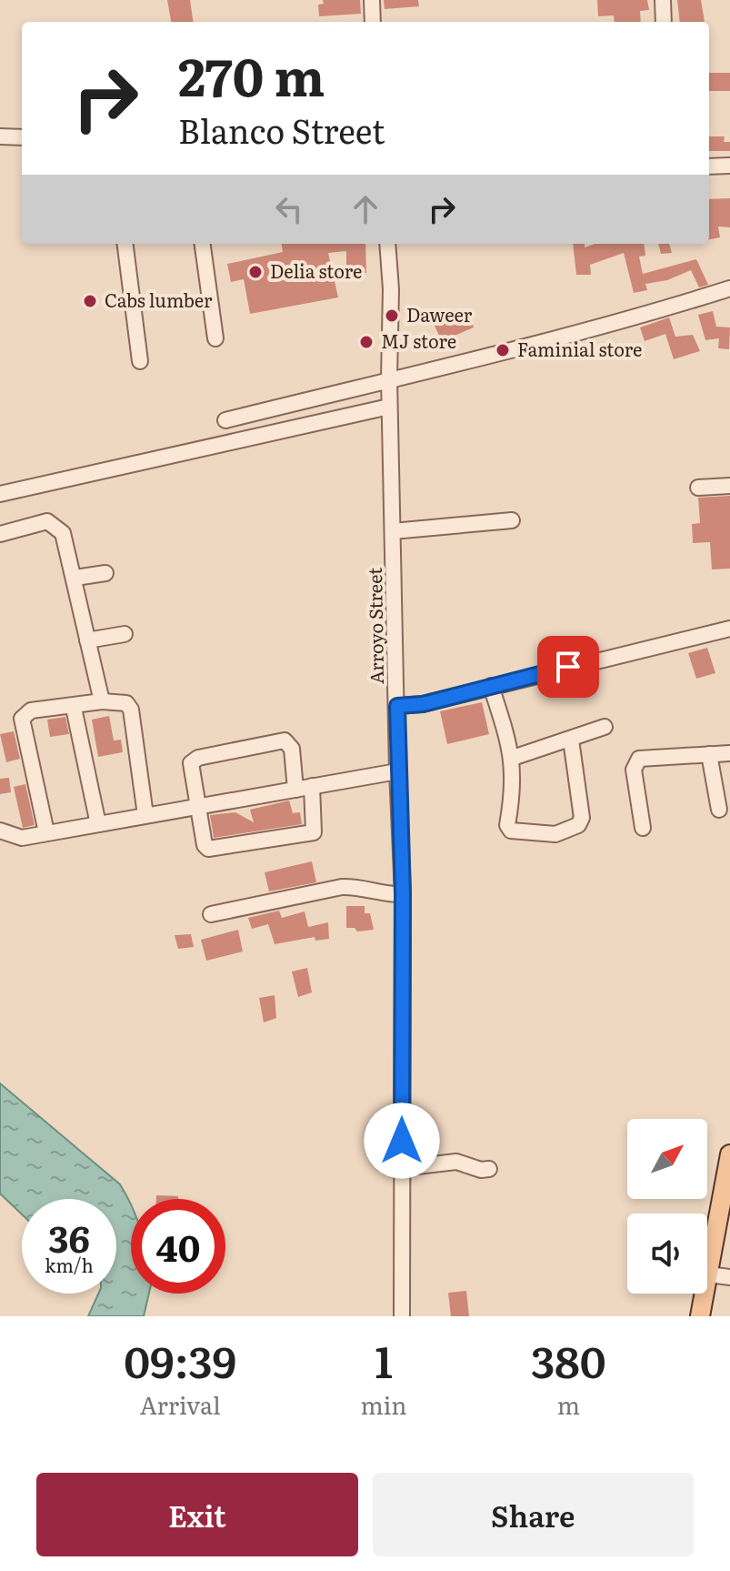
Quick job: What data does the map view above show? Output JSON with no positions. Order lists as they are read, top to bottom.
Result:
{
  "streets": {
    "street": ["Arroyo Street"]
  },
  "places": [
    "Delia store",
    "Cabs lumber",
    "Daweer",
    "MJ store",
    "Faminial store"
  ],
  "north": "top right",
  "page": {
    "turn": ["270 m", "Blanco Street"],
    "speed": "36 km/h",
    "limit": "40",
    "eta": [
      "09:39",
      "Arrival",
      "1",
      "min",
      "380",
      "m"
    ],
    "buttons": ["Exit", "Share"]
  }
}
